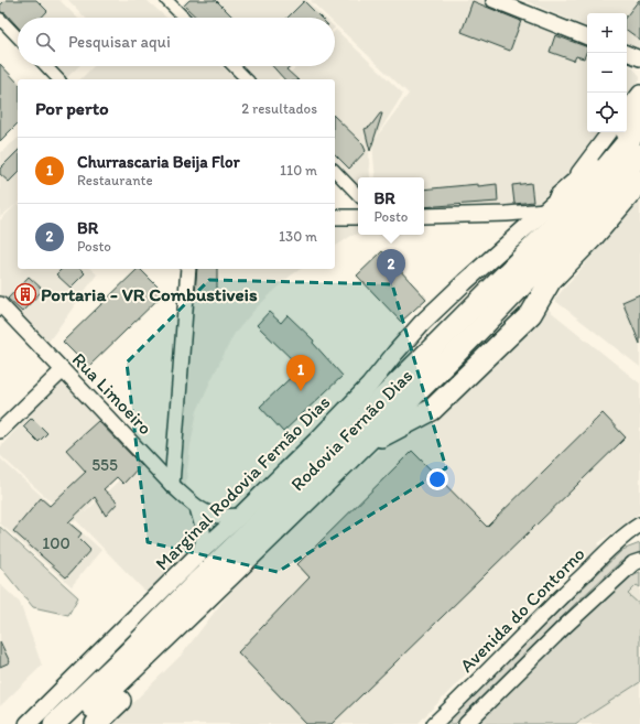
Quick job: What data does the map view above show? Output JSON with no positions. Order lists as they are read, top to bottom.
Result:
{
  "streets": {
    "highway": ["Rodovia Fernão Dias"],
    "main road": ["Marginal Rodovia Fernão Dias"],
    "street": ["Rua Limoeiro", "Avenida do Contorno"]
  },
  "crossings": [
    ["Rua Limoeiro", "Marginal Rodovia Fernão Dias"]
  ],
  "places": {
    "building": ["Portaria - VR Combustiveis"]
  },
  "house_numbers": ["555", "100"],
  "page": {
    "map_buttons": ["+", "−"],
    "search": "Pesquisar aqui",
    "heading": ["Por perto", "2 resultados"],
    "list": [
      {
        "mark": "1",
        "name": "Churrascaria Beija Flor",
        "note": "Restaurante",
        "value": "110 m"
      },
      {
        "mark": "2",
        "name": "BR",
        "note": "Posto",
        "value": "130 m"
      }
    ],
    "popup": ["BR", "Posto"],
    "pins": ["2", "1"]
  }
}
